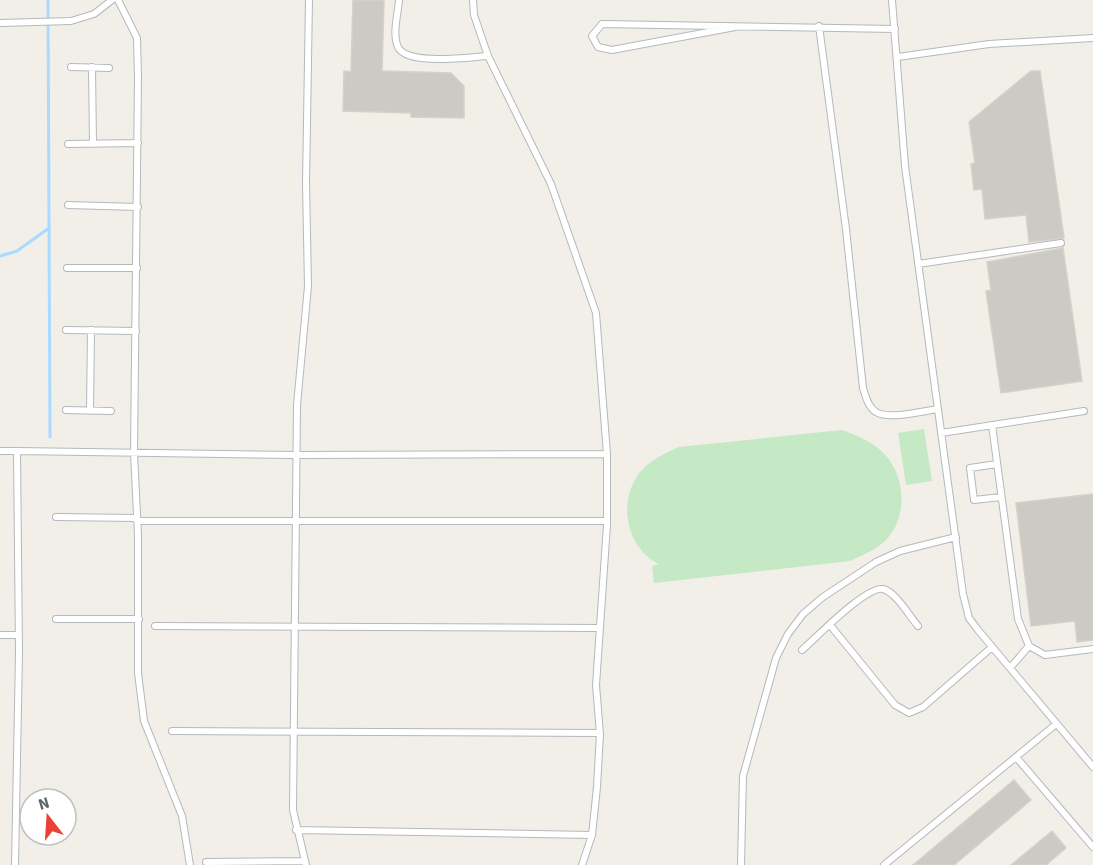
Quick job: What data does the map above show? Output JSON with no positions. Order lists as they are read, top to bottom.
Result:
{
  "north": "top"
}
